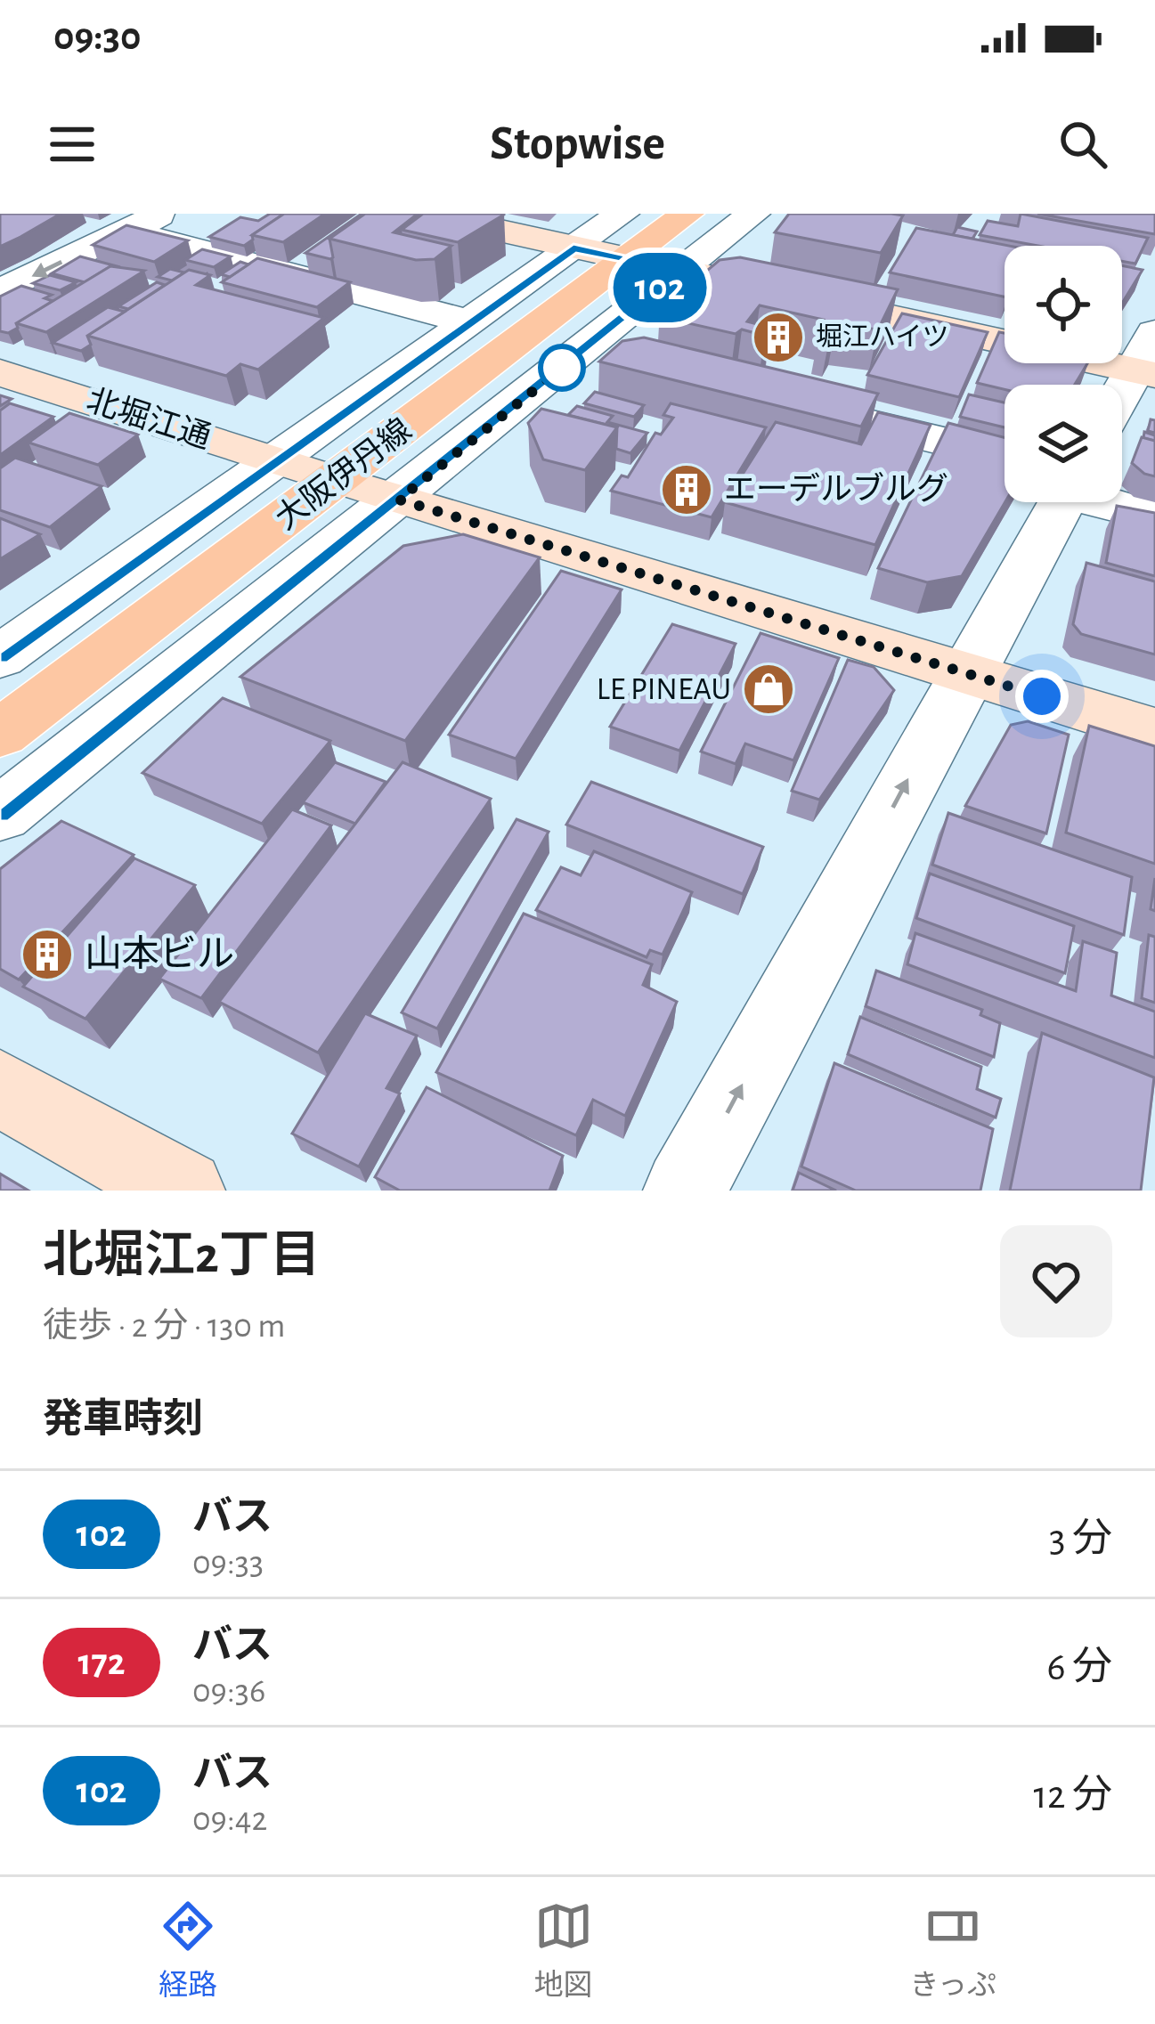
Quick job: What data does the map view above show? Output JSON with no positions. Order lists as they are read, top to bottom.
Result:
{
  "streets": {
    "main road": ["大阪伊丹線"],
    "street": ["北堀江通"]
  },
  "crossings": [
    ["北堀江通", "大阪伊丹線"]
  ],
  "places": {
    "building": ["堀江ハイツ", "エーデルブルグ", "山本ビル"],
    "shop": ["LE PINEAU"]
  },
  "lines": ["bus line 102"],
  "page": {
    "status": "09:30",
    "header": "Stopwise",
    "on_map": "102",
    "heading": [
      ["北堀江2丁目", "徒歩 · 2 分 · 130 m"],
      "発車時刻"
    ],
    "list": [
      {
        "mark": "102",
        "name": "バス",
        "note": "09:33",
        "value": "3 分"
      },
      {
        "mark": "172",
        "name": "バス",
        "note": "09:36",
        "value": "6 分"
      },
      {
        "mark": "102",
        "name": "バス",
        "note": "09:42",
        "value": "12 分"
      }
    ],
    "tabs": ["経路", "地図", "きっぷ"]
  }
}
